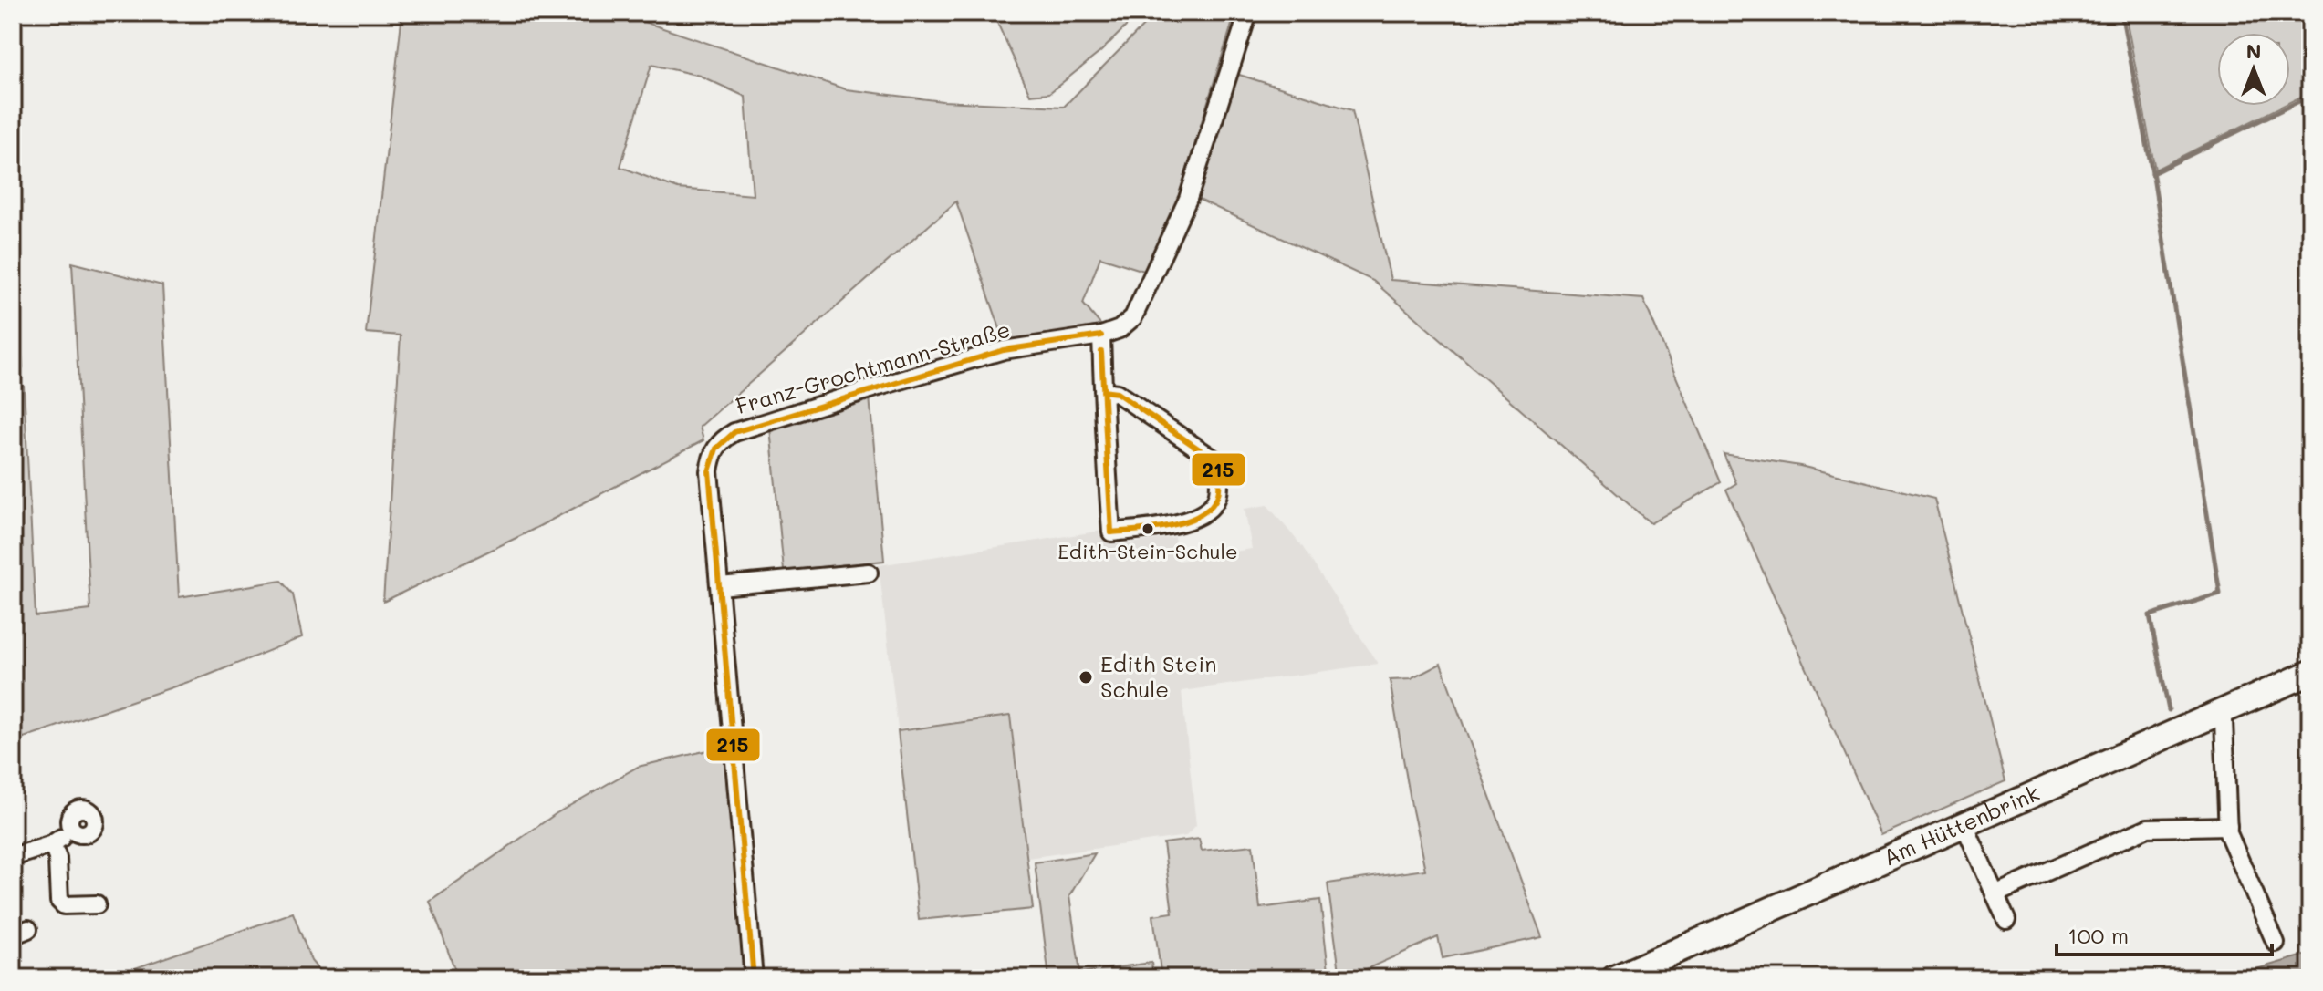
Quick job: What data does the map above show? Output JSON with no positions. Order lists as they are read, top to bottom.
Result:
{
  "streets": {
    "street": ["Franz-Grochtmann-Straße", "Am Hüttenbrink"]
  },
  "places": ["Edith-Stein-Schule", "Edith Stein Schule"],
  "lines": ["transit line 215"],
  "scale_bar": "100 m",
  "north": "top"
}
